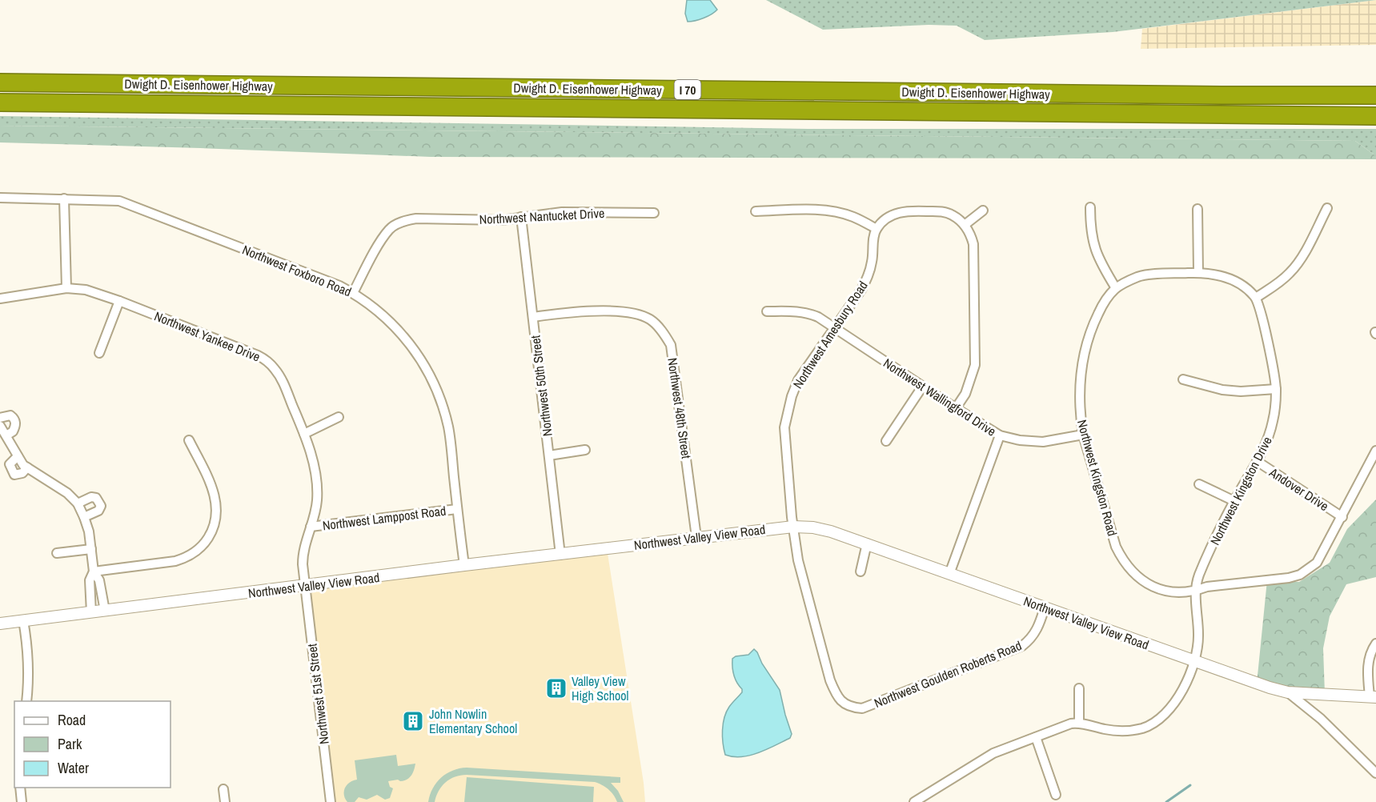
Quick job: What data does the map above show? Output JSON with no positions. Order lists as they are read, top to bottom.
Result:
{
  "streets": {
    "highway": ["Dwight D. Eisenhower Highway", "I 70"],
    "street": [
      "Northwest Nantucket Drive",
      "Northwest Foxboro Road",
      "Northwest Amesbury Road",
      "Northwest Yankee Drive",
      "Northwest 50th Street",
      "Northwest Wallingford Drive",
      "Northwest 48th Street",
      "Northwest Kingston Road",
      "Andover Drive",
      "Northwest Kingston Drive",
      "Northwest Lamppost Road",
      "Northwest Valley View Road",
      "Northwest Goulden Roberts Road",
      "Northwest 51st Street"
    ]
  },
  "crossings": [
    ["Northwest Nantucket Drive", "Northwest Foxboro Road"],
    ["Northwest Nantucket Drive", "Northwest 50th Street"],
    ["Northwest Foxboro Road", "Northwest Lamppost Road"],
    ["Northwest Foxboro Road", "Northwest Valley View Road"],
    ["Northwest Amesbury Road", "Northwest Wallingford Drive"],
    ["Northwest Amesbury Road", "Northwest Valley View Road"],
    ["Northwest Amesbury Road", "Northwest Goulden Roberts Road"],
    ["Northwest Yankee Drive", "Northwest Lamppost Road"],
    ["Northwest Yankee Drive", "Northwest Valley View Road"],
    ["Northwest Yankee Drive", "Northwest 51st Street"],
    ["Northwest 50th Street", "Northwest 48th Street"],
    ["Northwest 50th Street", "Northwest Valley View Road"],
    ["Northwest Wallingford Drive", "Northwest Kingston Road"],
    ["Northwest 48th Street", "Northwest Valley View Road"],
    ["Northwest Kingston Road", "Andover Drive"],
    ["Northwest Kingston Road", "Northwest Kingston Drive"],
    ["Andover Drive", "Northwest Kingston Drive"],
    ["Northwest Kingston Drive", "Northwest Valley View Road"],
    ["Northwest Valley View Road", "Northwest Goulden Roberts Road"],
    ["Northwest Valley View Road", "Northwest 51st Street"]
  ],
  "places": {
    "building": ["Valley View High School", "John Nowlin Elementary School"]
  },
  "legend": ["Road", "Park", "Water"]
}
